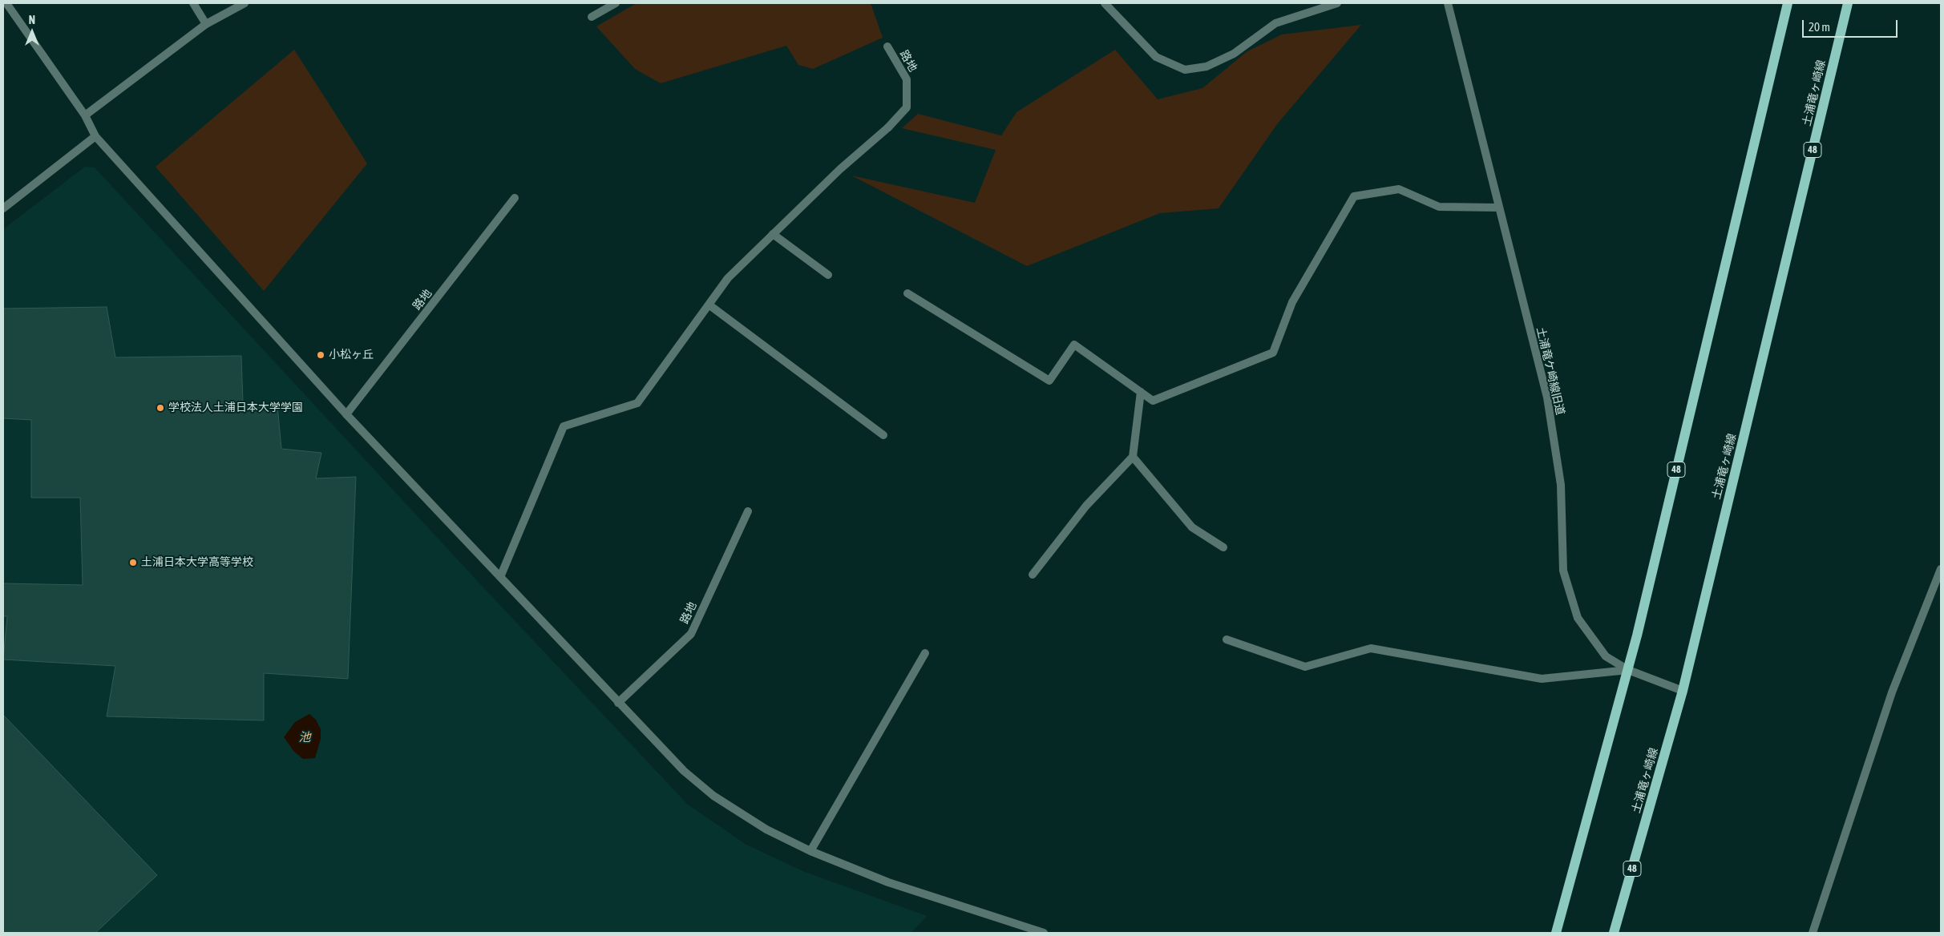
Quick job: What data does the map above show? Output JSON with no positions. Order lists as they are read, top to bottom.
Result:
{
  "streets": {
    "main road": ["土浦竜ヶ崎線", "48"],
    "street": ["路地", "土浦竜ケ崎線旧道"]
  },
  "crossings": [
    ["土浦竜ヶ崎線", "土浦竜ケ崎線旧道"],
    ["48", "土浦竜ケ崎線旧道"]
  ],
  "water": ["池"],
  "places": ["小松ヶ丘", "学校法人土浦日本大学学園", "土浦日本大学高等学校"],
  "scale_bar": "20 m",
  "north": "top"
}
